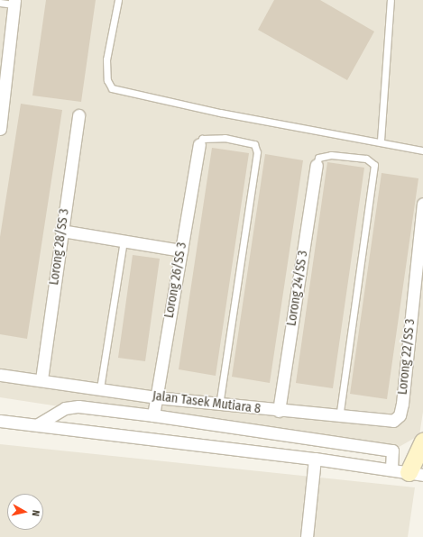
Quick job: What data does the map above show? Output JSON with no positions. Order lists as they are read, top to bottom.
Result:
{
  "streets": {
    "street": [
      "Lorong 28/SS 3",
      "Lorong 26/SS 3",
      "Lorong 24/SS 3",
      "Lorong 22/SS 3",
      "Jalan Tasek Mutiara 8"
    ]
  },
  "crossings": [
    ["Lorong 28/SS 3", "Jalan Tasek Mutiara 8"],
    ["Lorong 26/SS 3", "Jalan Tasek Mutiara 8"],
    ["Lorong 24/SS 3", "Jalan Tasek Mutiara 8"],
    ["Lorong 22/SS 3", "Jalan Tasek Mutiara 8"]
  ],
  "north": "right"
}
